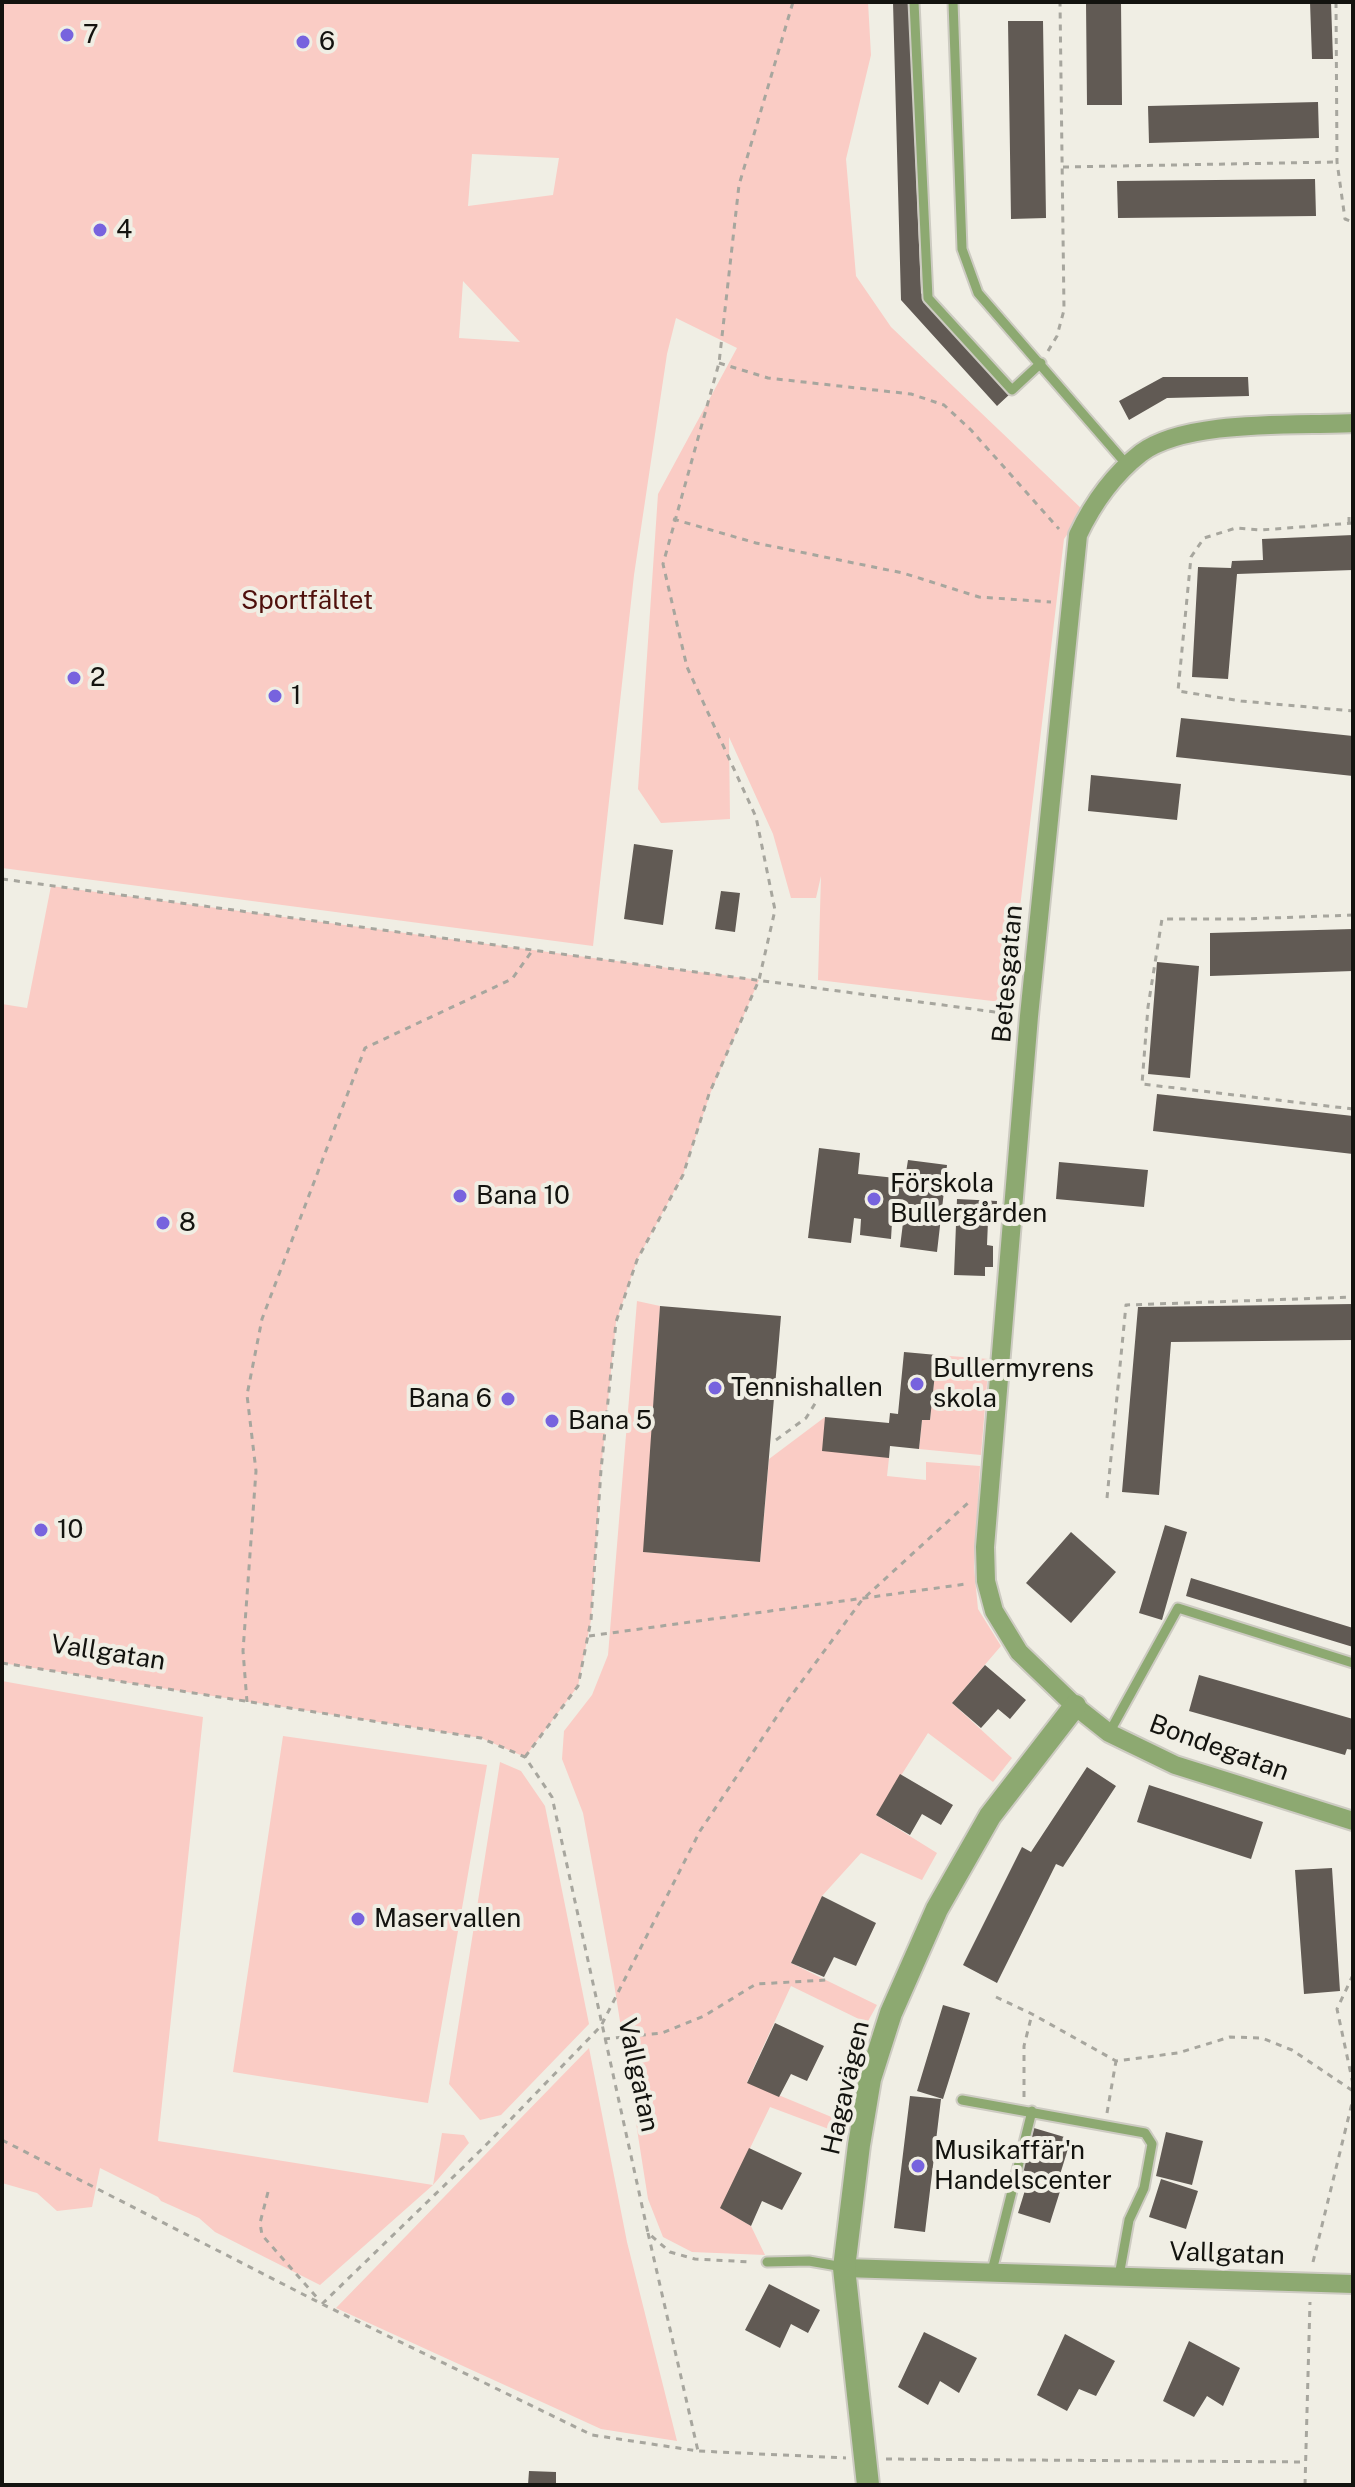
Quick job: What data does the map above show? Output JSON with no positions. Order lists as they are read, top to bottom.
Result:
{
  "streets": {
    "street": [
      "Betesgatan",
      "Vallgatan",
      "Bondegatan",
      "Hagavägen"
    ]
  },
  "crossings": [
    ["Betesgatan", "Bondegatan"],
    ["Betesgatan", "Hagavägen"],
    ["Vallgatan", "Hagavägen"],
    ["Bondegatan", "Hagavägen"]
  ],
  "parks": ["Sportfältet"],
  "places": [
    "7",
    "6",
    "4",
    "2",
    "1",
    "Bana 10",
    "Förskola Bullergården",
    "8",
    "Bullermyrens skola",
    "Tennishallen",
    "Bana 6",
    "Bana 5",
    "10",
    "Maservallen",
    "Musikaffär'n Handelscenter"
  ]
}
